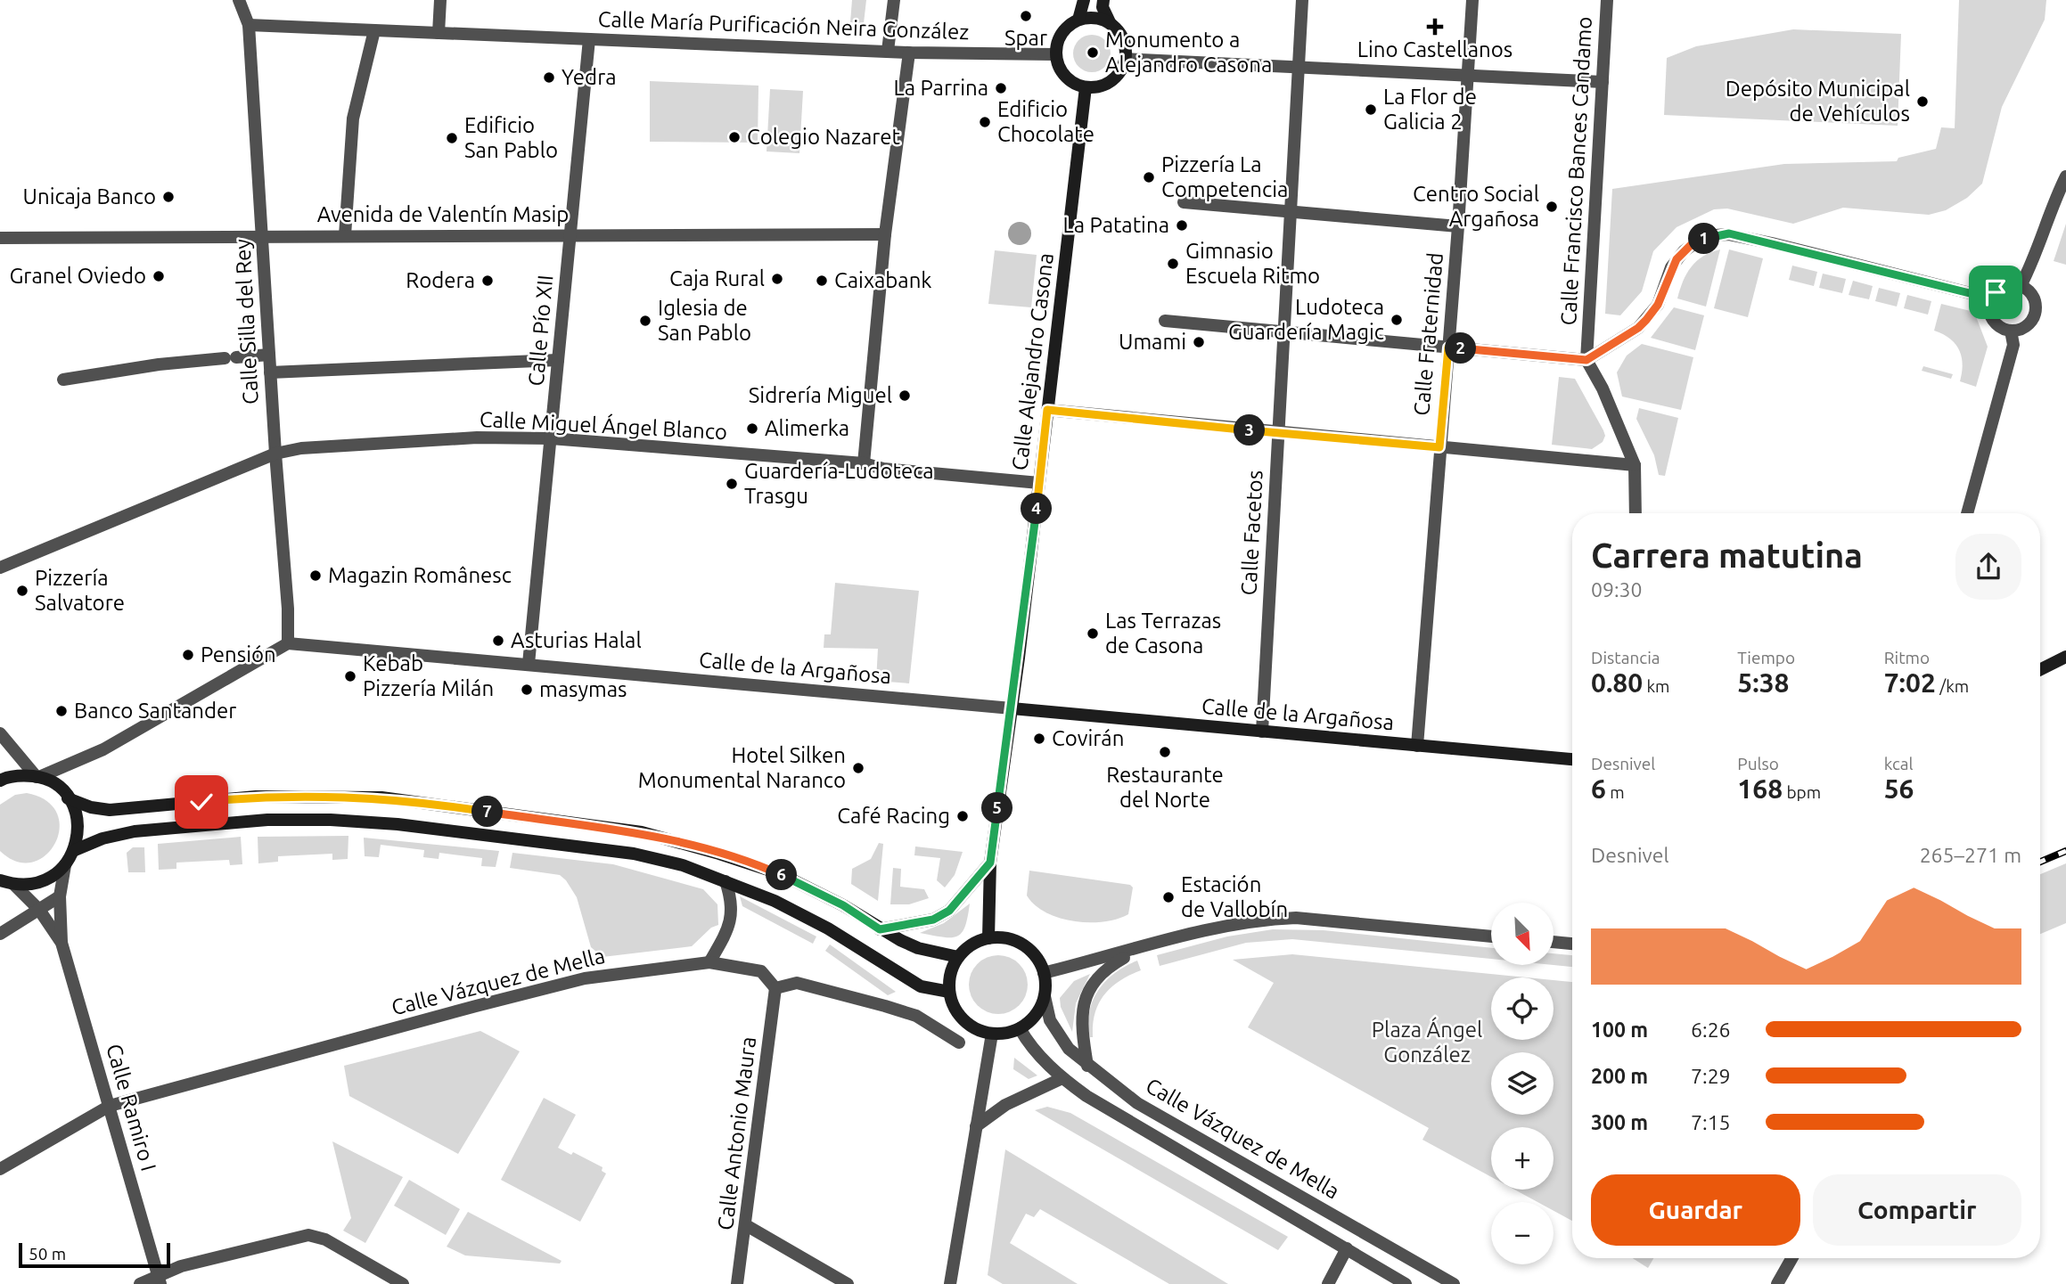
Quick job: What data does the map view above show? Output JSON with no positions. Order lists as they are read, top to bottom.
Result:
{
  "streets": {
    "main road": ["Calle Alejandro Casona", "Calle de la Argañosa"],
    "street": [
      "Calle María Purificación Neira González",
      "Calle Francisco Bances Candamo",
      "Avenida de Valentín Masip",
      "Calle Silla del Rey",
      "Calle Pío XII",
      "Calle Fraternidad",
      "Calle Miguel Ángel Blanco",
      "Calle Facetos",
      "Calle Vázquez de Mella",
      "Calle Ramiro I",
      "Calle Antonio Maura"
    ]
  },
  "crossings": [
    ["Calle María Purificación Neira González", "Calle Silla del Rey"],
    ["Calle María Purificación Neira González", "Calle Pío XII"],
    ["Calle María Purificación Neira González", "Calle Alejandro Casona"],
    ["Avenida de Valentín Masip", "Calle Silla del Rey"],
    ["Avenida de Valentín Masip", "Calle Pío XII"],
    ["Calle Silla del Rey", "Calle Miguel Ángel Blanco"],
    ["Calle Silla del Rey", "Calle de la Argañosa"],
    ["Calle Pío XII", "Calle Miguel Ángel Blanco"],
    ["Calle Pío XII", "Calle de la Argañosa"],
    ["Calle Fraternidad", "Calle de la Argañosa"],
    ["Calle Alejandro Casona", "Calle Miguel Ángel Blanco"],
    ["Calle Alejandro Casona", "Calle de la Argañosa"],
    ["Calle Alejandro Casona", "Calle Vázquez de Mella"],
    ["Calle Facetos", "Calle de la Argañosa"],
    ["Calle Vázquez de Mella", "Calle Ramiro I"],
    ["Calle Vázquez de Mella", "Calle Antonio Maura"]
  ],
  "parks": ["Plaza Ángel González"],
  "places": {
    "other": [
      "Spar",
      "Monumento a Alejandro Casona",
      "Yedra",
      "La Parrina",
      "Depósito Municipal de Vehículos",
      "La Flor de Galicia 2",
      "Edificio Chocolate",
      "Colegio Nazaret",
      "Edificio San Pablo",
      "Pizzería La Competencia",
      "Unicaja Banco",
      "Centro Social Argañosa",
      "La Patatina",
      "Gimnasio Escuela Ritmo",
      "Granel Oviedo",
      "Caja Rural",
      "Rodera",
      "Caixabank",
      "Ludoteca Guardería Magic",
      "Iglesia de San Pablo",
      "Umami",
      "Sidrería Miguel",
      "Alimerka",
      "Guardería-Ludoteca Trasgu",
      "Magazin Românesc",
      "Pizzería Salvatore",
      "Las Terrazas de Casona",
      "Asturias Halal",
      "Pensión",
      "Kebab Pizzería Milán",
      "masymas",
      "Banco Santander",
      "Covirán",
      "Restaurante del Norte",
      "Hotel Silken Monumental Naranco",
      "Café Racing",
      "Estación de Vallobín"
    ],
    "health": ["Lino Castellanos"]
  },
  "scale_bar": "50 m",
  "north": "bottom right",
  "page": {
    "pins": [
      "1",
      "2",
      "3",
      "4",
      "5",
      "7",
      "6"
    ],
    "heading": ["Carrera matutina", "09:30"],
    "stats": [
      ["Distancia", "0.80 km"],
      ["Tiempo", "5:38"],
      ["Ritmo", "7:02 /km"],
      ["Desnivel", "6 m"],
      ["Pulso", "168 bpm"],
      ["kcal", "56"]
    ],
    "chart": ["Desnivel", "265–271 m"],
    "map_buttons": ["+", "−"],
    "list": [
      {
        "name": "100 m",
        "note": "6:26"
      },
      {
        "name": "200 m",
        "note": "7:29"
      },
      {
        "name": "300 m",
        "note": "7:15"
      }
    ],
    "buttons": ["Guardar", "Compartir"],
    "scale": "50 m"
  }
}
